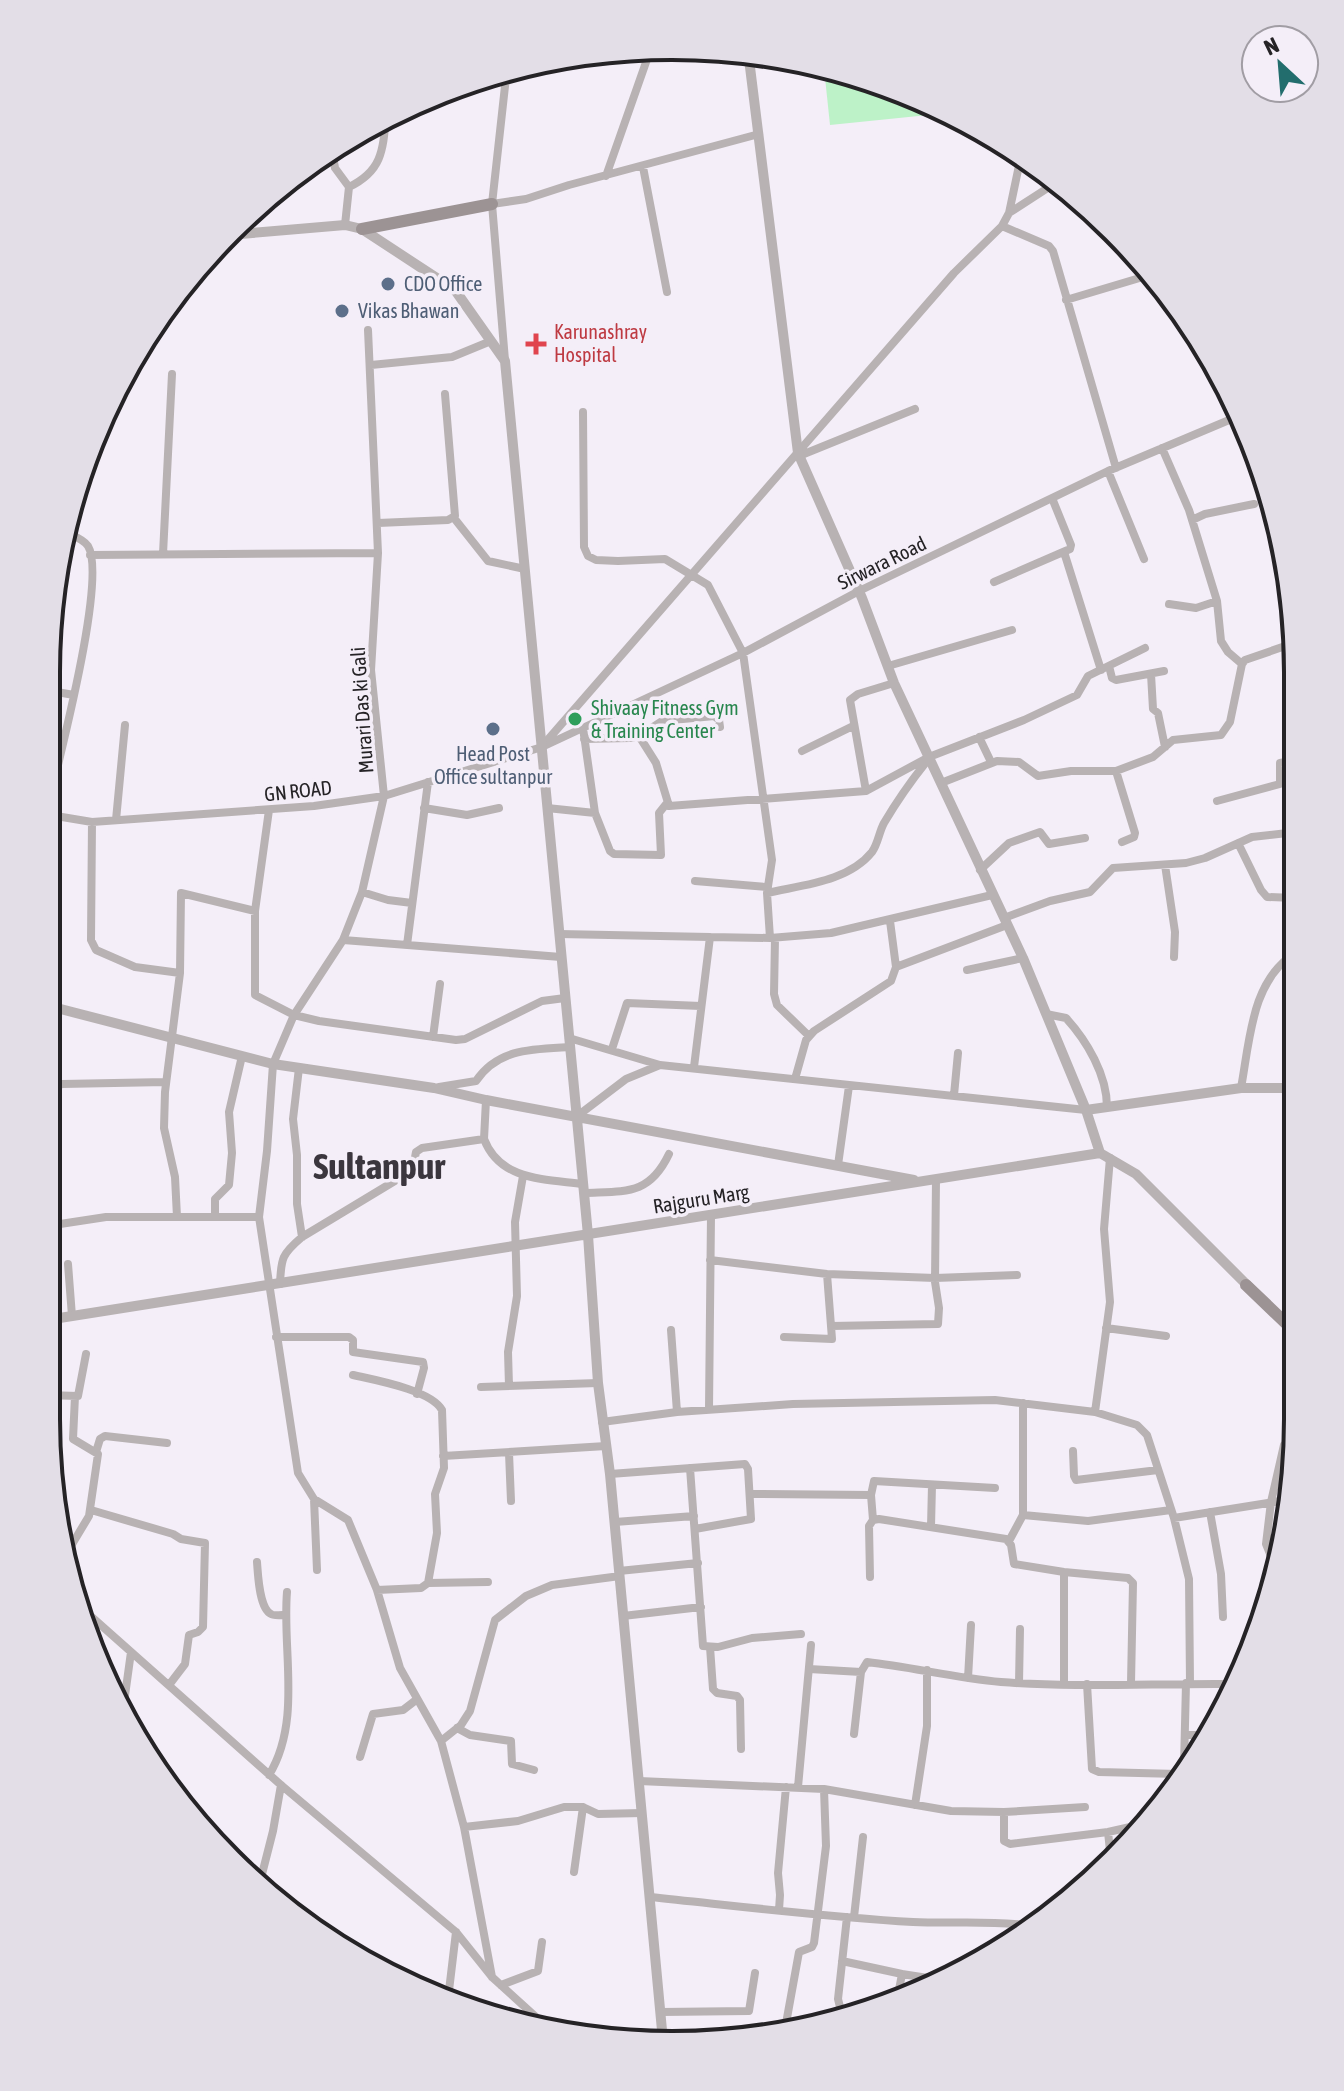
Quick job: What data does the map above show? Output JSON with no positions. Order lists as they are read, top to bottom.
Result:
{
  "streets": {
    "street": [
      "Sirwara Road",
      "Murari Das ki Gali",
      "GN ROAD",
      "Rajguru Marg"
    ]
  },
  "crossings": [
    ["Sirwara Road", "GN ROAD"],
    ["Murari Das ki Gali", "GN ROAD"],
    ["Murari Das ki Gali", "Rajguru Marg"]
  ],
  "districts": ["Sultanpur"],
  "places": {
    "other": [
      "CDO Office",
      "Vikas Bhawan",
      "Shivaay Fitness Gym & Training Center",
      "Head Post Office sultanpur"
    ],
    "health": ["Karunashray Hospital"]
  },
  "north": "top left"
}
